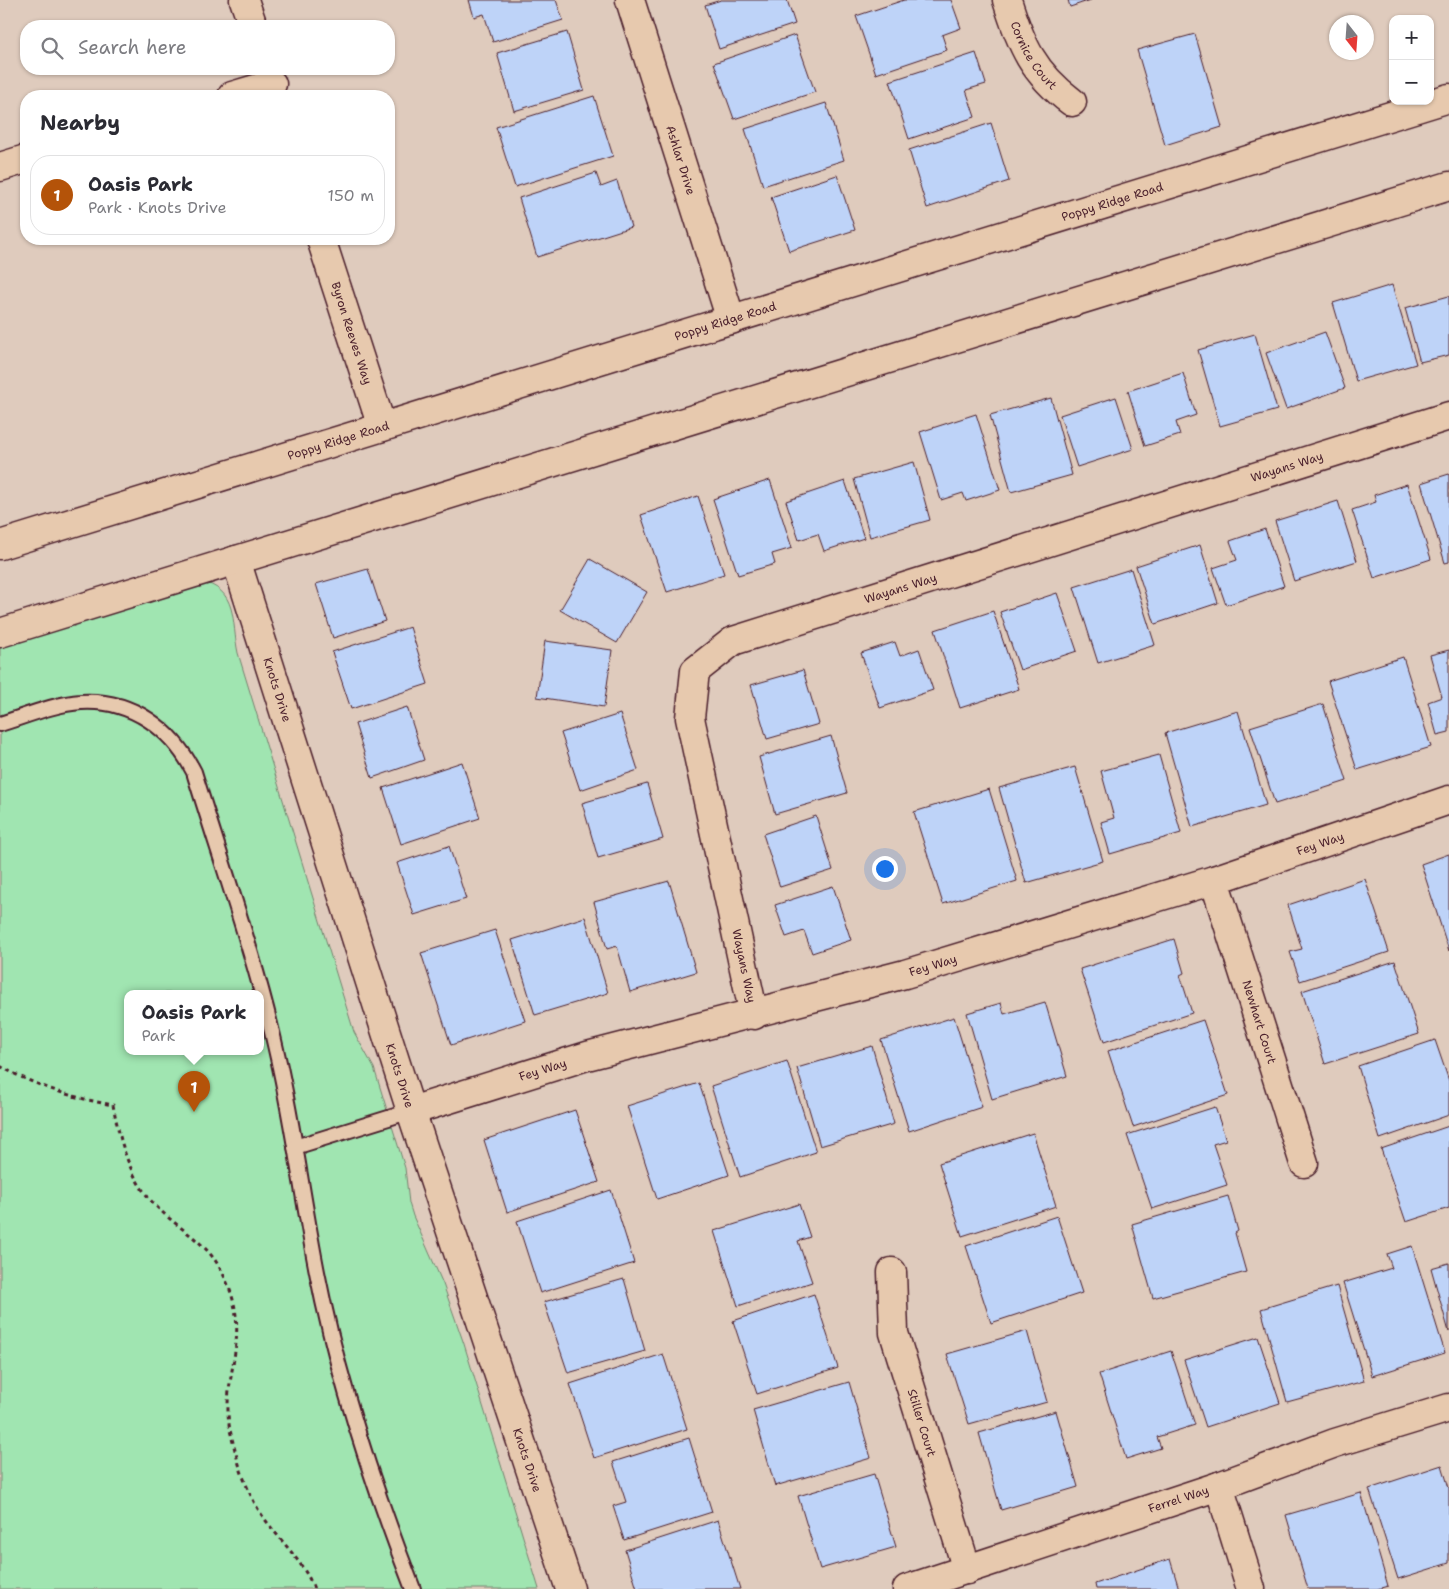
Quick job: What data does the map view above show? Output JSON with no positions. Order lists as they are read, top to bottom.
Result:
{
  "streets": {
    "street": [
      "Cornice Court",
      "Ashlar Drive",
      "Poppy Ridge Road",
      "Byron Reeves Way",
      "Wayans Way",
      "Knots Drive",
      "Fey Way",
      "Newhart Court",
      "Stiller Court",
      "Ferrel Way"
    ]
  },
  "crossings": [
    ["Ashlar Drive", "Poppy Ridge Road"],
    ["Poppy Ridge Road", "Byron Reeves Way"],
    ["Wayans Way", "Fey Way"],
    ["Knots Drive", "Fey Way"],
    ["Fey Way", "Newhart Court"],
    ["Stiller Court", "Ferrel Way"]
  ],
  "north": "bottom",
  "page": {
    "map_buttons": ["+", "−"],
    "search": "Search here",
    "heading": "Nearby",
    "list": [
      {
        "mark": "1",
        "name": "Oasis Park",
        "note": "Park · Knots Drive",
        "value": "150 m"
      }
    ],
    "popup": ["Oasis Park", "Park"],
    "pins": "1"
  }
}
